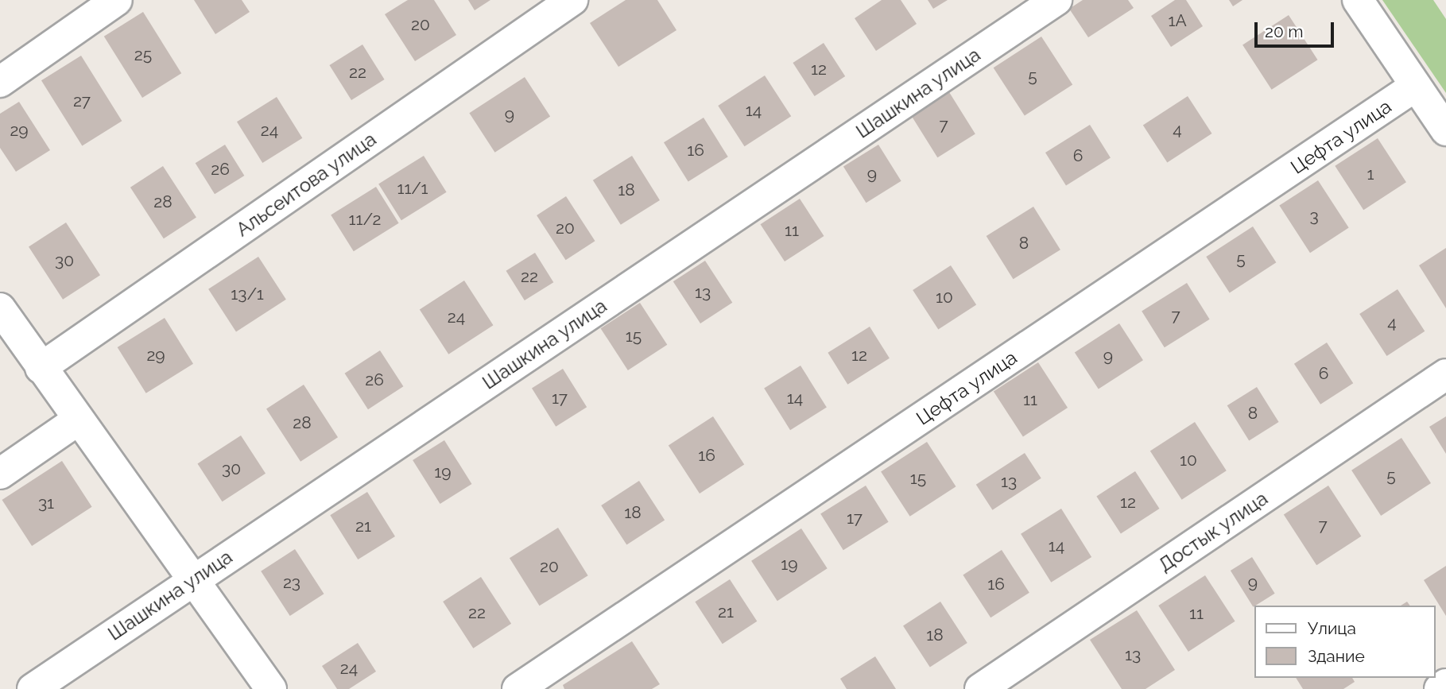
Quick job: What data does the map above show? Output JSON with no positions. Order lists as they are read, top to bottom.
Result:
{
  "streets": {
    "street": [
      "Шашкина улица",
      "Цефта улица",
      "Альсеитова улица",
      "Достык улица"
    ]
  },
  "house_numbers": [
    "1А",
    "20",
    "25",
    "12",
    "22",
    "5",
    "27",
    "14",
    "9",
    "7",
    "4",
    "29",
    "24",
    "16",
    "6",
    "26",
    "9",
    "1",
    "11/1",
    "18",
    "28",
    "3",
    "11/2",
    "20",
    "11",
    "8",
    "5",
    "30",
    "22",
    "13",
    "13/1",
    "10",
    "7",
    "24",
    "4",
    "15",
    "29",
    "12",
    "9",
    "6",
    "26",
    "17",
    "14",
    "11",
    "8",
    "28",
    "16",
    "10",
    "30",
    "19",
    "5",
    "15",
    "13",
    "12",
    "31",
    "18",
    "17",
    "7",
    "21",
    "14",
    "19",
    "20",
    "23",
    "9",
    "16",
    "21",
    "22",
    "11",
    "18",
    "13",
    "24"
  ],
  "legend": ["Улица", "Здание"],
  "scale_bar": "20 m"
}
